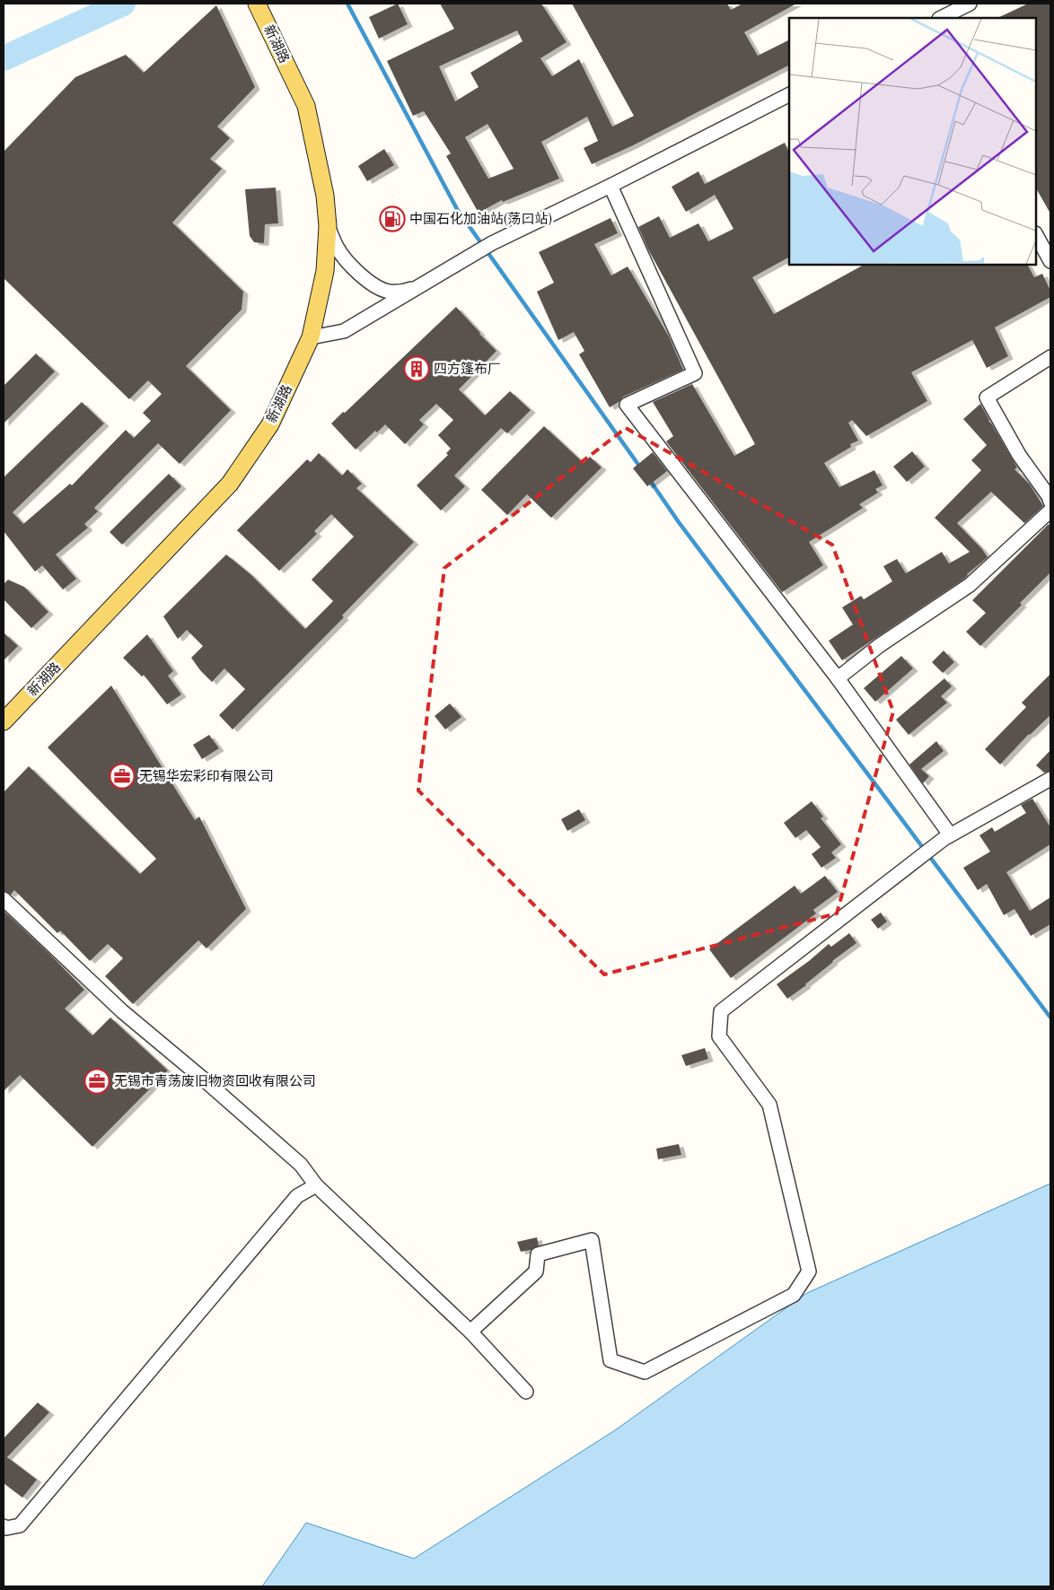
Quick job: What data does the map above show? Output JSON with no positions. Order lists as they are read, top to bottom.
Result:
{
  "streets": {
    "main road": ["新湖路"]
  },
  "places": {
    "fuel station": ["中国石化加油站(荡口站)"],
    "building": ["四方篷布厂"],
    "office": ["无锡华宏彩印有限公司", "无锡市青荡废旧物资回收有限公司"]
  }
}
